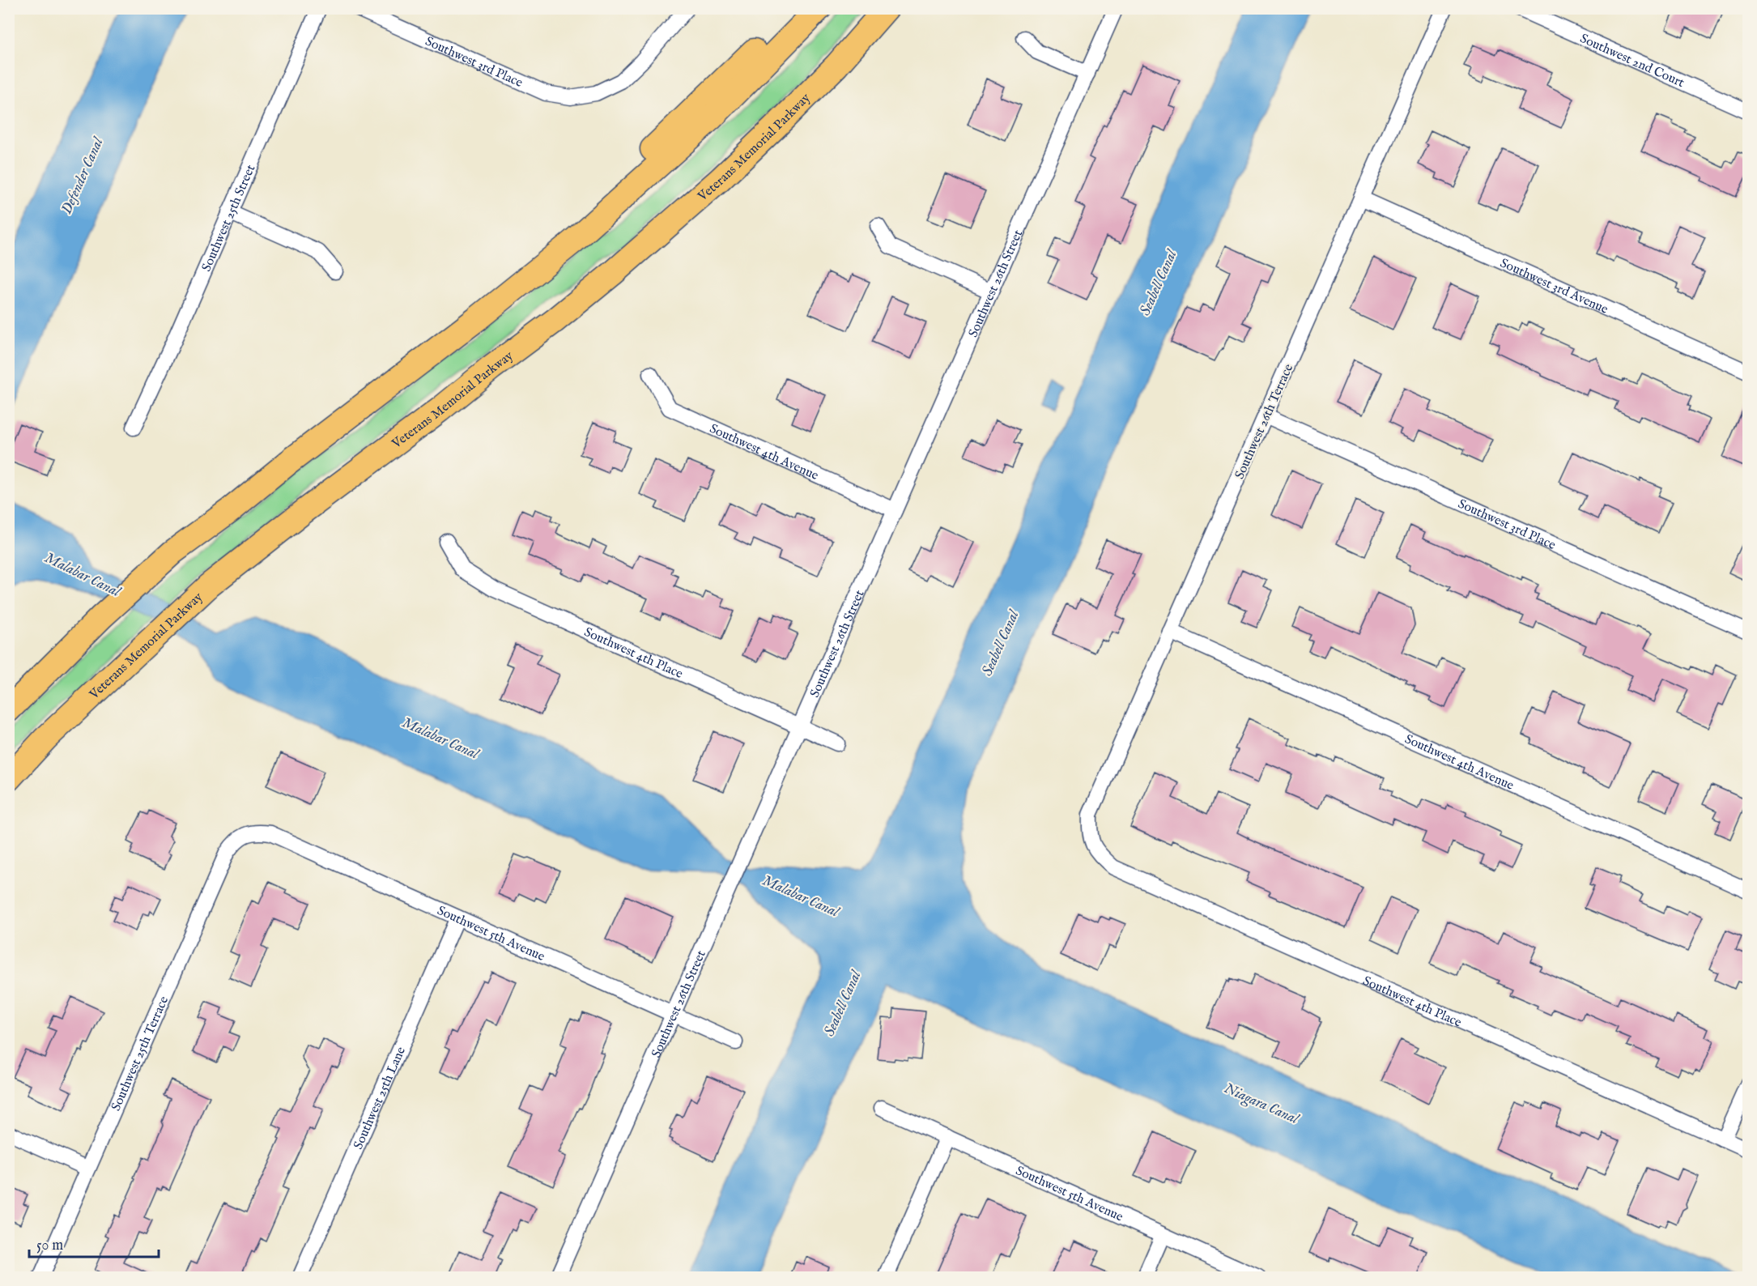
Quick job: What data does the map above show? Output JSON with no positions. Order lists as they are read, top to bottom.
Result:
{
  "streets": {
    "highway": ["Veterans Memorial Parkway"],
    "street": [
      "Southwest 2nd Court",
      "Southwest 3rd Place",
      "Southwest 25th Street",
      "Southwest 26th Street",
      "Southwest 3rd Avenue",
      "Southwest 26th Terrace",
      "Southwest 4th Avenue",
      "Southwest 4th Place",
      "Southwest 5th Avenue",
      "Southwest 25th Terrace",
      "Southwest 25th Lane"
    ]
  },
  "crossings": [
    ["Southwest 3rd Place", "Southwest 26th Terrace"],
    ["Southwest 26th Street", "Southwest 4th Avenue"],
    ["Southwest 26th Street", "Southwest 4th Place"],
    ["Southwest 26th Street", "Southwest 5th Avenue"],
    ["Southwest 3rd Avenue", "Southwest 26th Terrace"],
    ["Southwest 26th Terrace", "Southwest 4th Avenue"],
    ["Southwest 26th Terrace", "Southwest 4th Place"],
    ["Southwest 5th Avenue", "Southwest 25th Terrace"],
    ["Southwest 5th Avenue", "Southwest 25th Lane"]
  ],
  "water": [
    "Defender Canal",
    "Seabell Canal",
    "Malabar Canal",
    "Niagara Canal"
  ],
  "scale_bar": "50 m"
}
